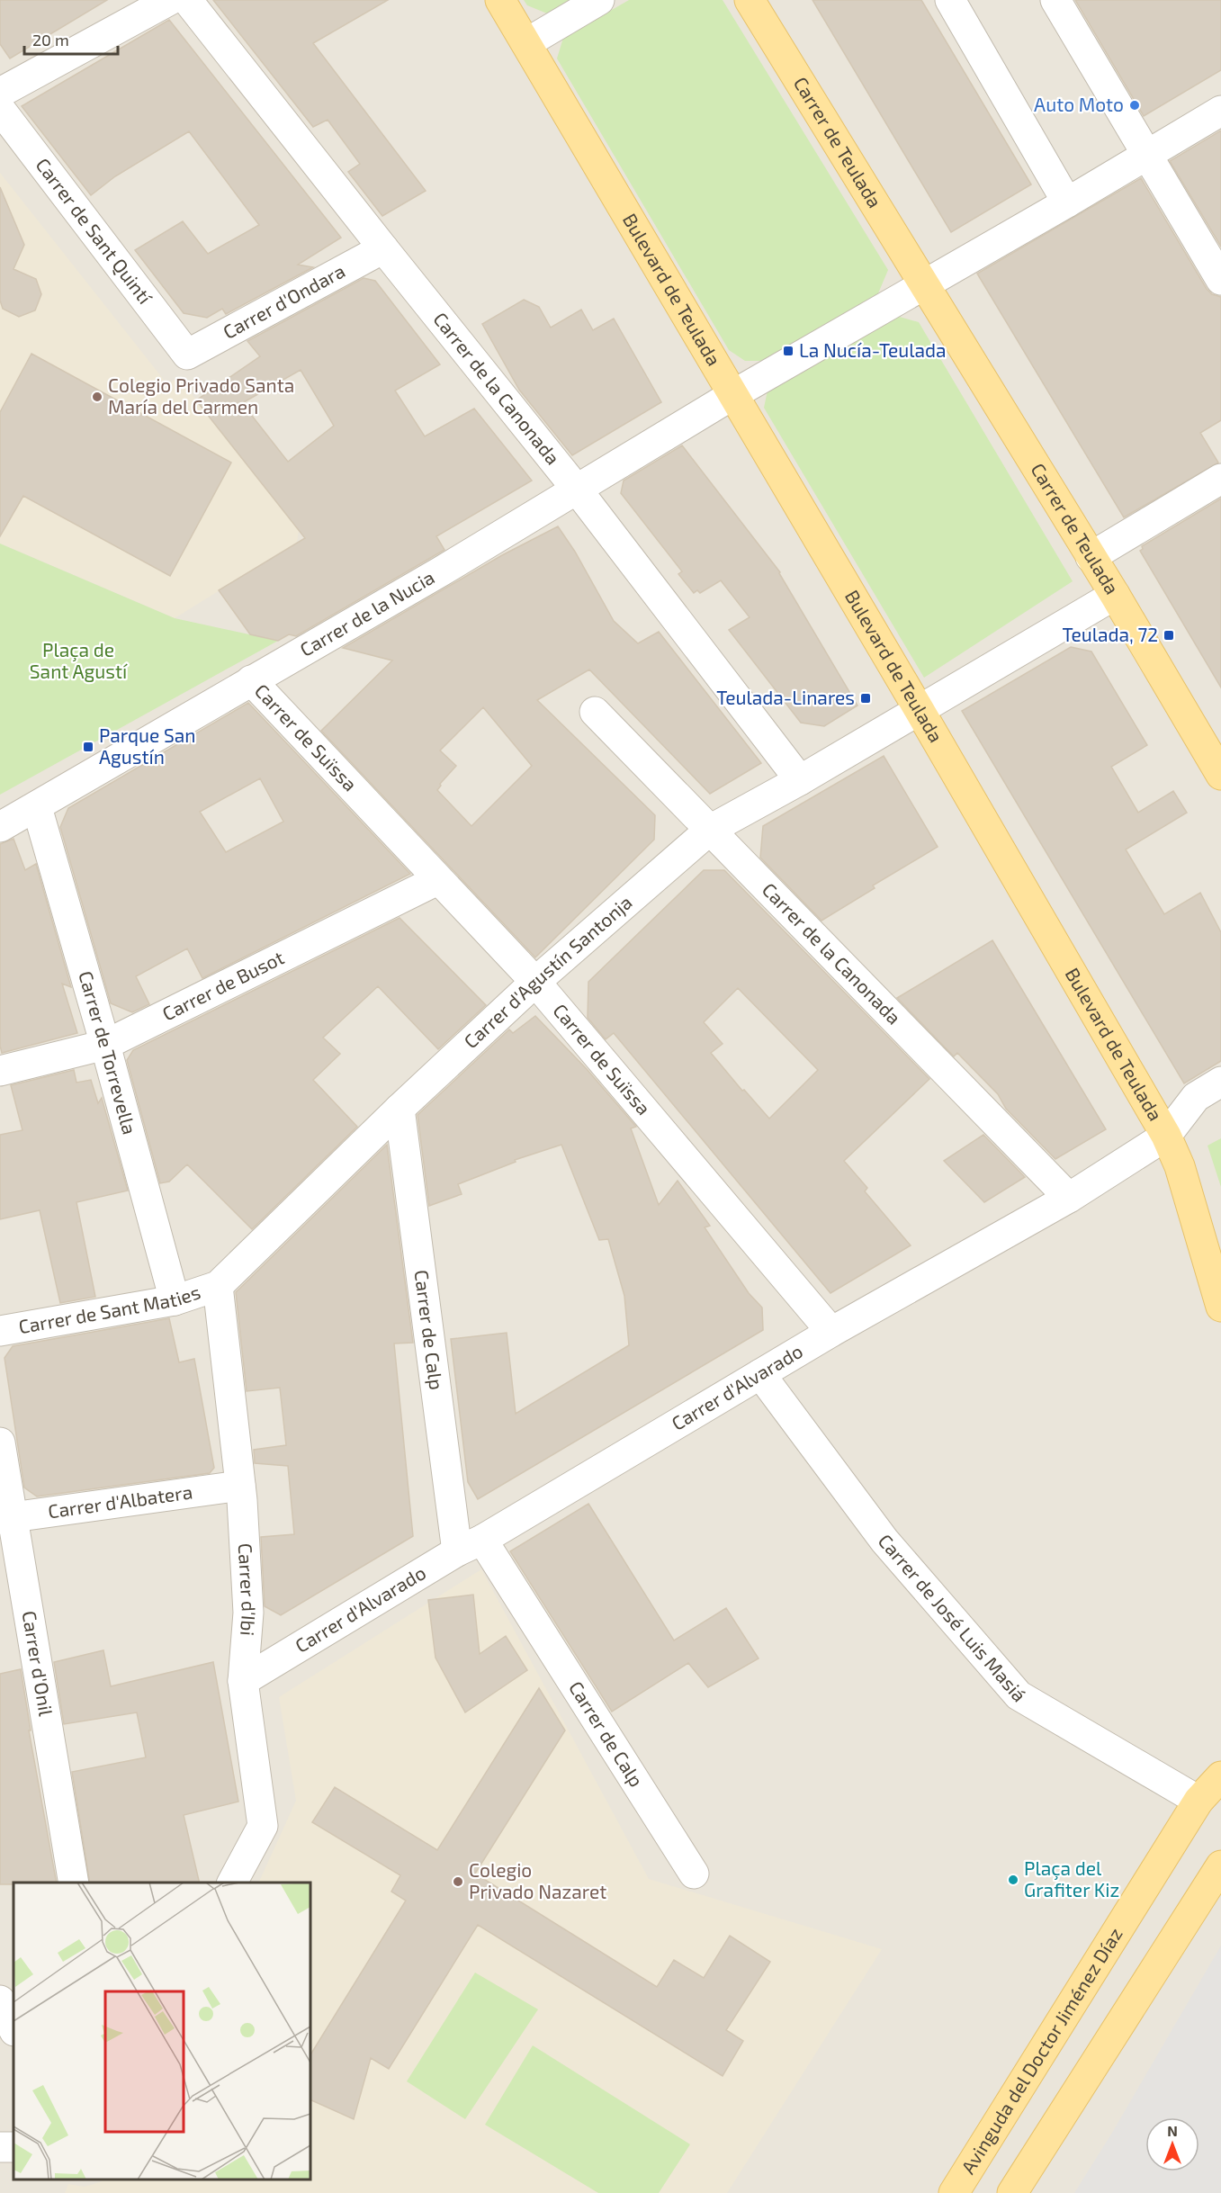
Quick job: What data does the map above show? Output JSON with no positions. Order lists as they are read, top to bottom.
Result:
{
  "streets": {
    "main road": ["Carrer de Teulada", "Bulevard de Teulada", "Avinguda del Doctor Jiménez Díaz"],
    "street": [
      "Carrer de Sant Quintí",
      "Carrer d'Ondara",
      "Carrer de la Canonada",
      "Carrer de la Nucia",
      "Carrer de Suïssa",
      "Carrer d'Agustín Santonja",
      "Carrer de Busot",
      "Carrer de Torrevella",
      "Carrer de Sant Maties",
      "Carrer de Calp",
      "Carrer d'Alvarado",
      "Carrer d'Albatera",
      "Carrer d'Ibi",
      "Carrer de José Luis Masiá",
      "Carrer d'Onil"
    ]
  },
  "crossings": [
    ["Carrer de Teulada", "Carrer d'Agustín Santonja"],
    ["Carrer de Sant Quintí", "Carrer d'Ondara"],
    ["Bulevard de Teulada", "Carrer de la Nucia"],
    ["Bulevard de Teulada", "Carrer d'Agustín Santonja"],
    ["Bulevard de Teulada", "Carrer d'Alvarado"],
    ["Carrer d'Ondara", "Carrer de la Canonada"],
    ["Carrer de la Canonada", "Carrer de la Nucia"],
    ["Carrer de la Canonada", "Carrer d'Agustín Santonja"],
    ["Carrer de la Canonada", "Carrer d'Alvarado"],
    ["Carrer de la Nucia", "Carrer de Suïssa"],
    ["Carrer de la Nucia", "Carrer de Torrevella"],
    ["Carrer de Suïssa", "Carrer d'Agustín Santonja"],
    ["Carrer de Suïssa", "Carrer de Busot"],
    ["Carrer de Suïssa", "Carrer d'Alvarado"],
    ["Carrer d'Agustín Santonja", "Carrer de Sant Maties"],
    ["Carrer d'Agustín Santonja", "Carrer de Calp"],
    ["Carrer d'Agustín Santonja", "Carrer d'Ibi"],
    ["Carrer de Busot", "Carrer de Torrevella"],
    ["Carrer de Torrevella", "Carrer de Sant Maties"],
    ["Carrer de Sant Maties", "Carrer d'Ibi"],
    ["Carrer de Calp", "Carrer d'Alvarado"],
    ["Carrer d'Alvarado", "Carrer d'Ibi"],
    ["Carrer d'Alvarado", "Carrer de José Luis Masiá"],
    ["Carrer d'Albatera", "Carrer d'Ibi"],
    ["Carrer d'Albatera", "Carrer d'Onil"],
    ["Carrer de José Luis Masiá", "Avinguda del Doctor Jiménez Díaz"]
  ],
  "parks": ["Plaça de Sant Agustí"],
  "places": {
    "other": [
      "Auto Moto",
      "Colegio Privado Santa María del Carmen",
      "Plaça del Grafiter Kiz",
      "Colegio Privado Nazaret"
    ],
    "transit": [
      "La Nucía-Teulada",
      "Teulada, 72",
      "Teulada-Linares",
      "Parque San Agustín"
    ]
  },
  "scale_bar": "20 m",
  "north": "top"
}
